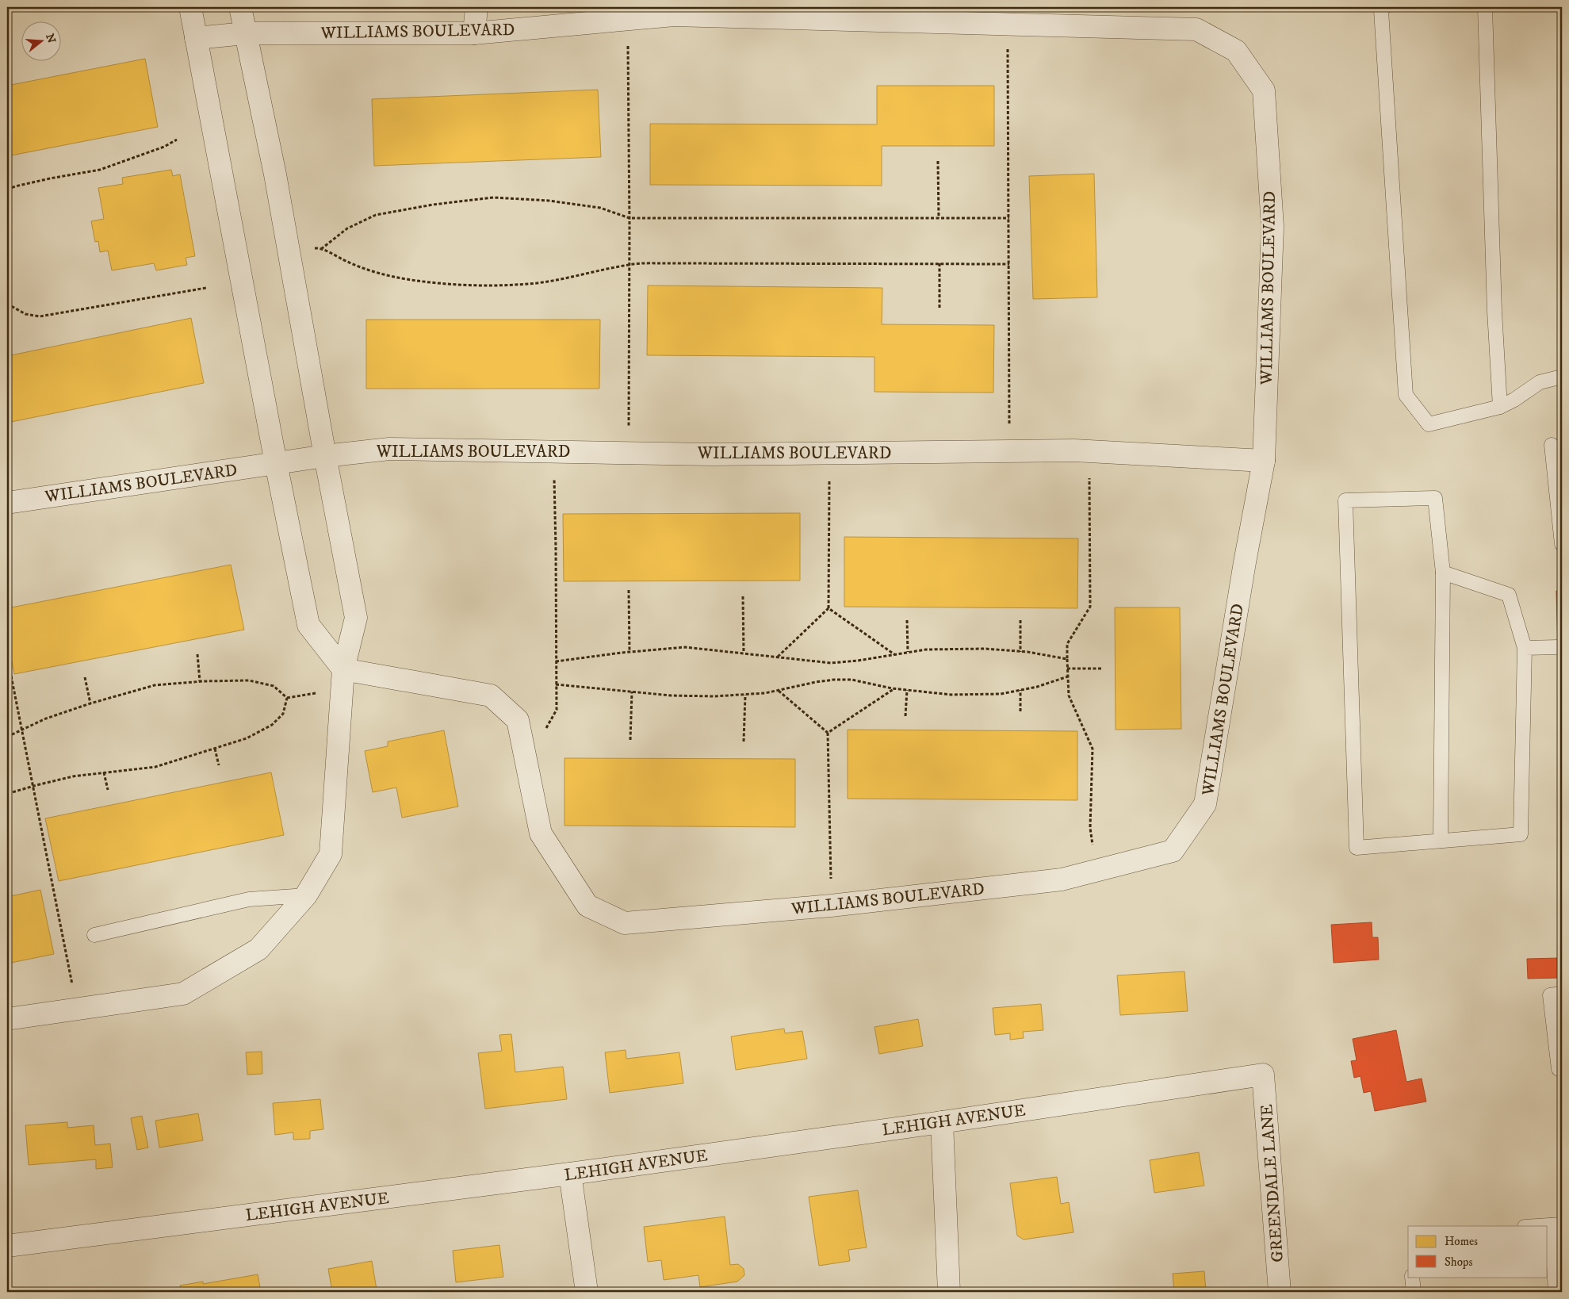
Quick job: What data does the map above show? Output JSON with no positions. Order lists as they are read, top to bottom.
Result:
{
  "streets": {
    "street": ["WILLIAMS BOULEVARD", "LEHIGH AVENUE", "GREENDALE LANE"]
  },
  "crossings": [
    ["LEHIGH AVENUE", "GREENDALE LANE"]
  ],
  "legend": ["Homes", "Shops"],
  "north": "right"
}
